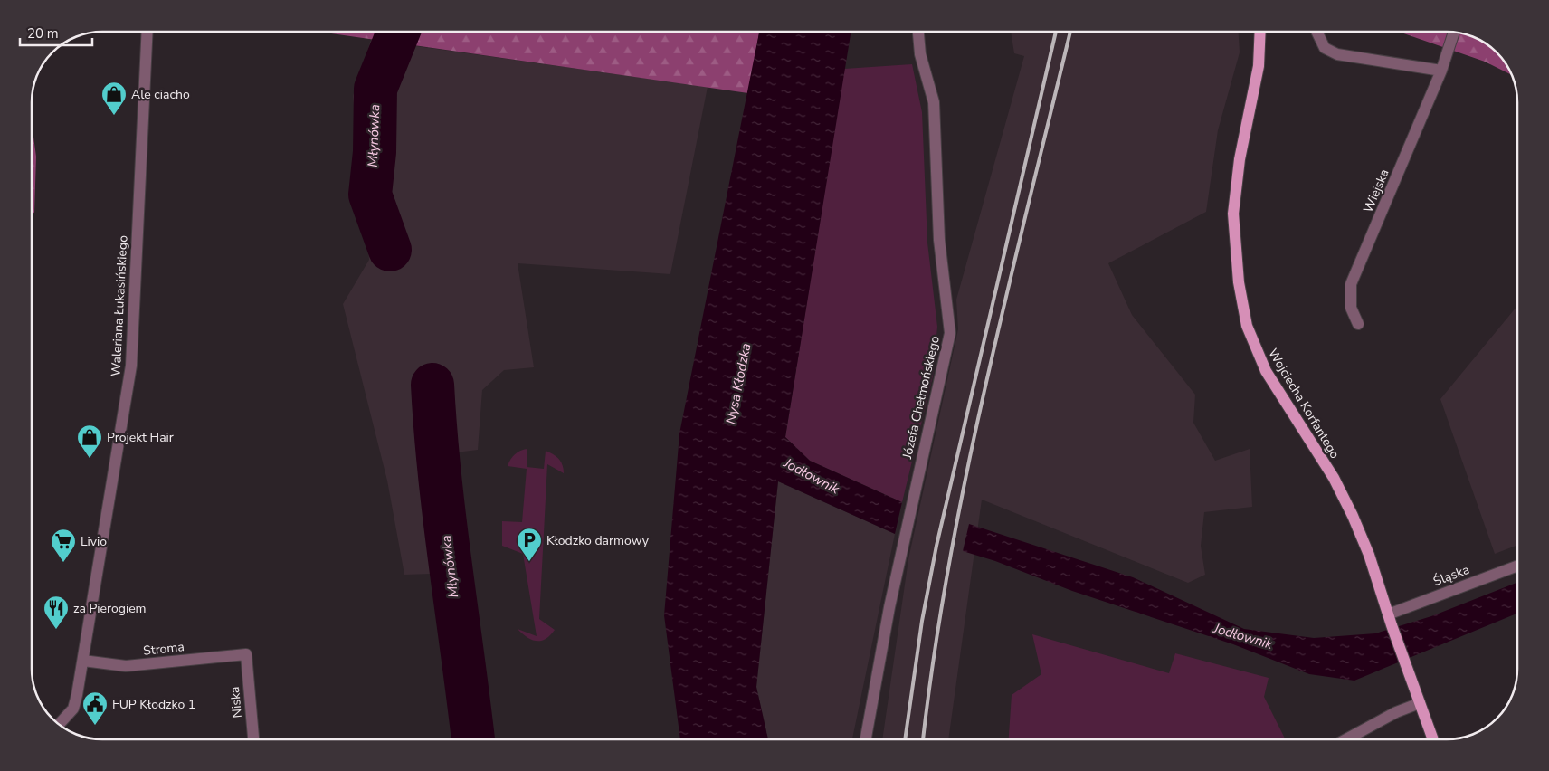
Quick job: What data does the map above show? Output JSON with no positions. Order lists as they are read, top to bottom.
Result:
{
  "streets": {
    "main road": ["Wojciecha Korfantego"],
    "street": [
      "Wiejska",
      "Waleriana Łukasińskiego",
      "Józefa Chełmońskiego",
      "Śląska",
      "Stroma",
      "Niska"
    ]
  },
  "crossings": [
    ["Waleriana Łukasińskiego", "Stroma"],
    ["Wojciecha Korfantego", "Śląska"],
    ["Stroma", "Niska"]
  ],
  "water": ["Młynówka", "Nysa Kłodzka", "Jodłownik"],
  "places": {
    "shop": ["Ale ciacho", "Projekt Hair"],
    "parking": ["Kłodzko darmowy"],
    "supermarket": ["Livio"],
    "restaurant": ["za Pierogiem"],
    "public building": ["FUP Kłodzko 1"]
  },
  "scale_bar": "20 m"
}
